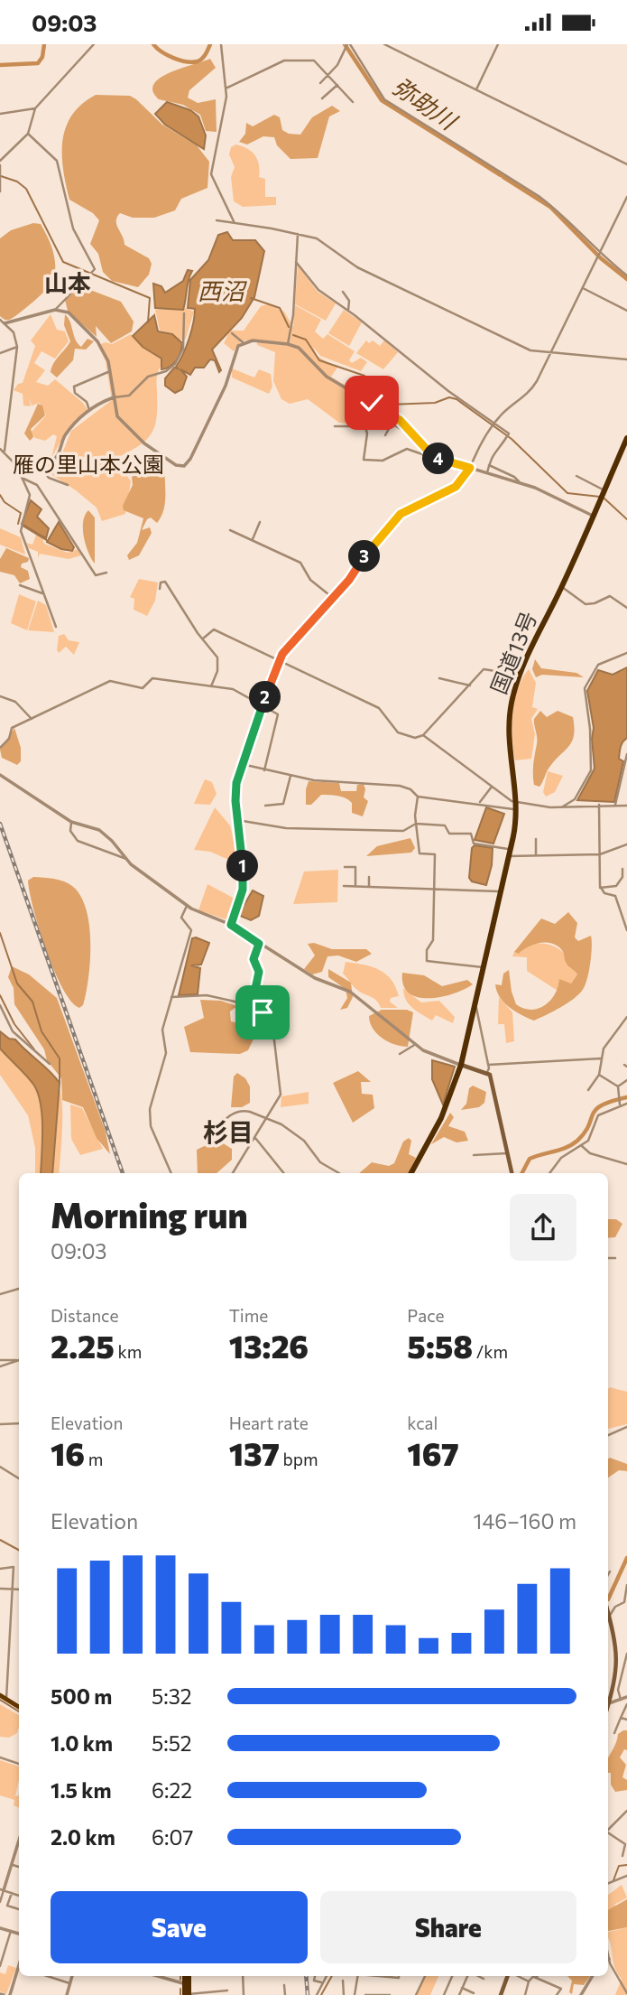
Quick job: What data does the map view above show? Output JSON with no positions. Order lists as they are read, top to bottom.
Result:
{
  "streets": {
    "highway": ["国道13号"]
  },
  "districts": ["山本", "杉目"],
  "water": ["弥助川", "西沼"],
  "parks": ["雁の里山本公園"],
  "page": {
    "status": "09:03",
    "pins": [
      "4",
      "3",
      "2",
      "1"
    ],
    "heading": ["Morning run", "09:03"],
    "stats": [
      ["Distance", "2.25 km"],
      ["Time", "13:26"],
      ["Pace", "5:58 /km"],
      ["Elevation", "16 m"],
      ["Heart rate", "137 bpm"],
      ["kcal", "167"]
    ],
    "chart": ["Elevation", "146–160 m"],
    "list": [
      {
        "name": "500 m",
        "note": "5:32"
      },
      {
        "name": "1.0 km",
        "note": "5:52"
      },
      {
        "name": "1.5 km",
        "note": "6:22"
      },
      {
        "name": "2.0 km",
        "note": "6:07"
      }
    ],
    "buttons": ["Save", "Share"]
  }
}
